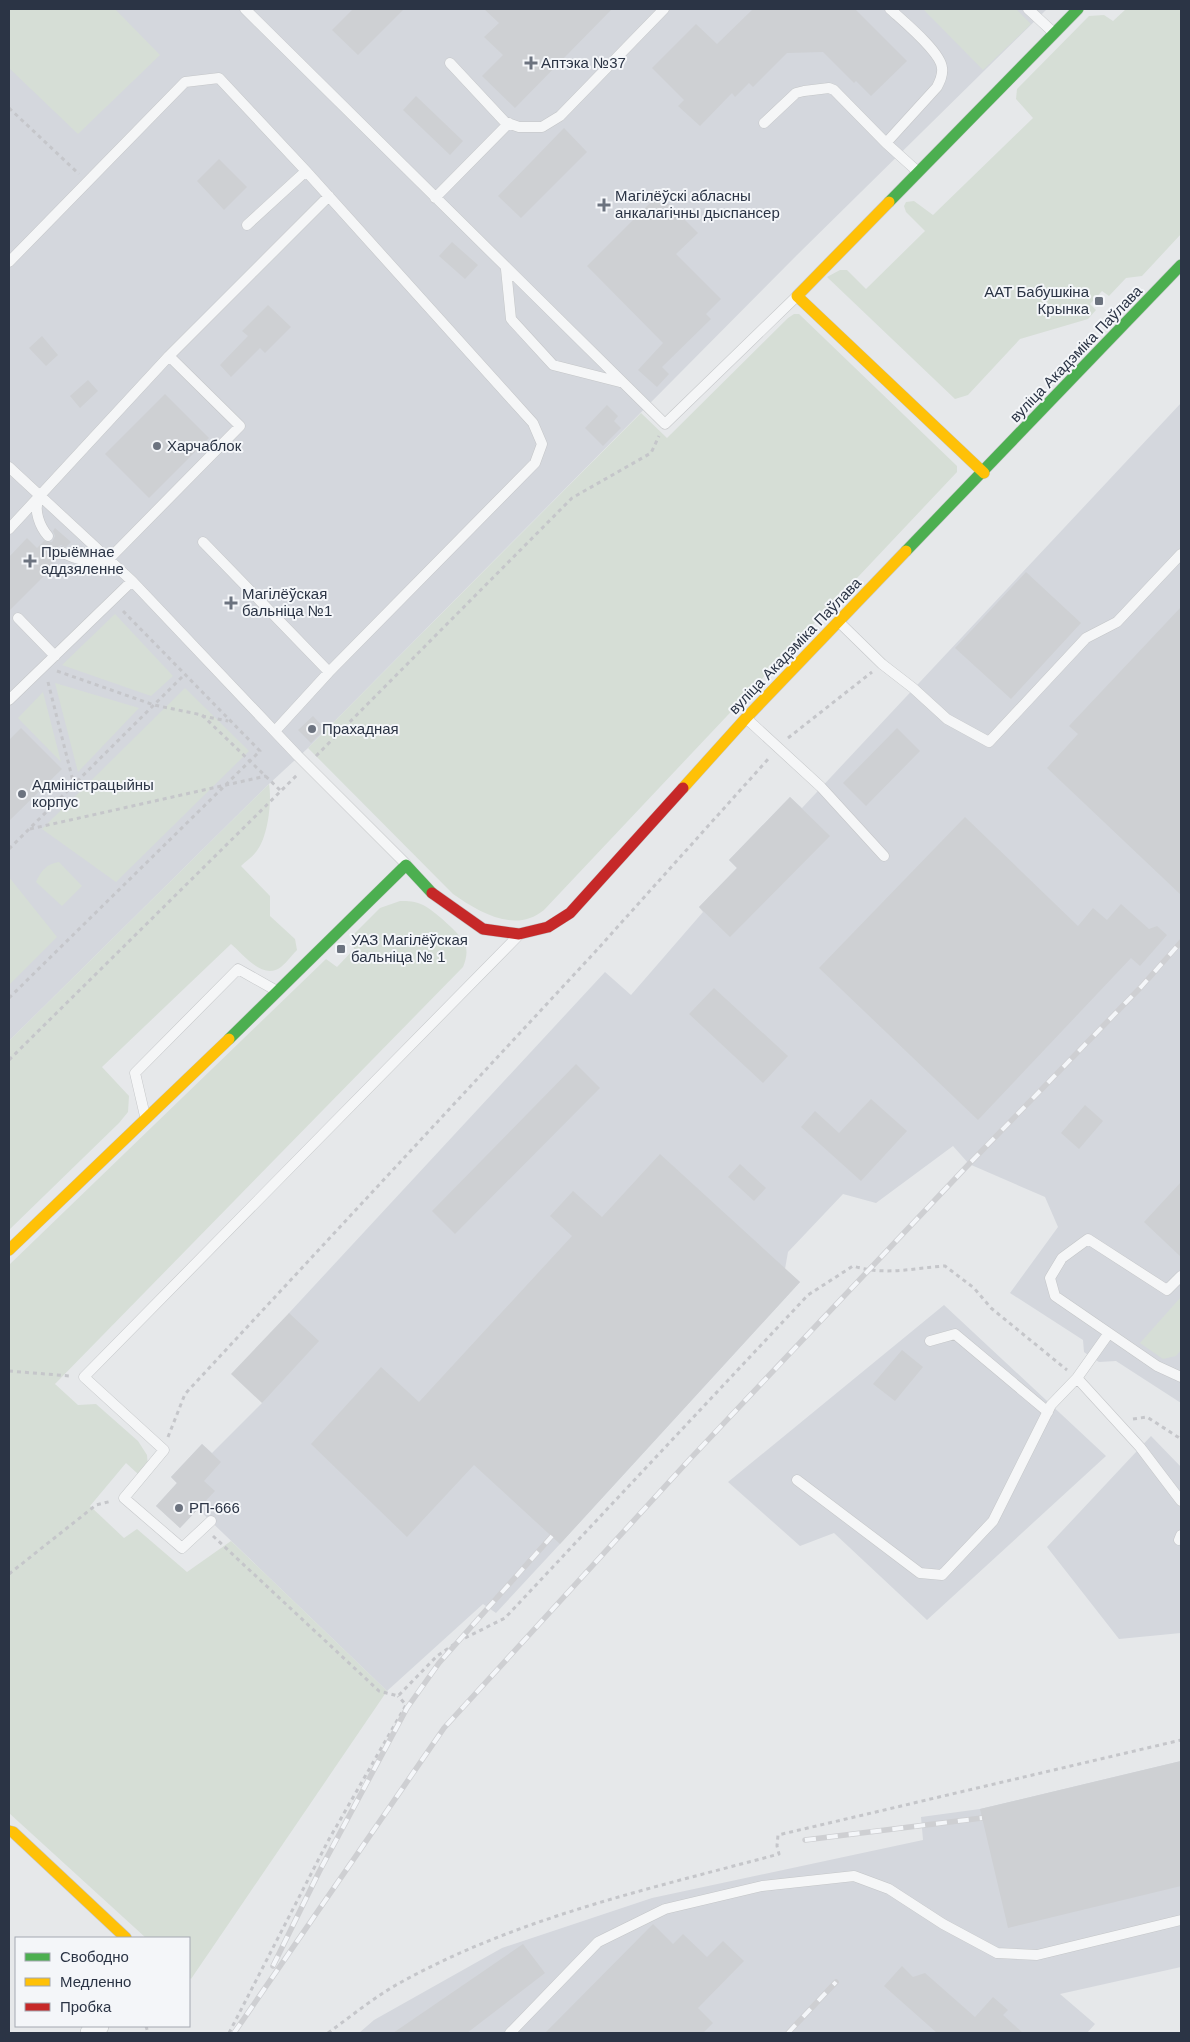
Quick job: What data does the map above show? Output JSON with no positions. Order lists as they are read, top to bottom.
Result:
{
  "streets": {
    "main road": ["вуліца Акадэміка Паўлава"]
  },
  "places": {
    "health": [
      "Аптэка №37",
      "Магілёўскі абласны анкалагічны дыспансер",
      "Прыёмнае аддзяленне",
      "Магілёўская бальніца №1"
    ],
    "transit": ["ААТ Бабушкіна Крынка", "УАЗ Магілёўская бальніца № 1"],
    "other": [
      "Харчаблок",
      "Прахадная",
      "Адміністрацыйны корпус",
      "РП-666"
    ]
  },
  "legend": ["Свободно", "Медленно", "Пробка"]
}
